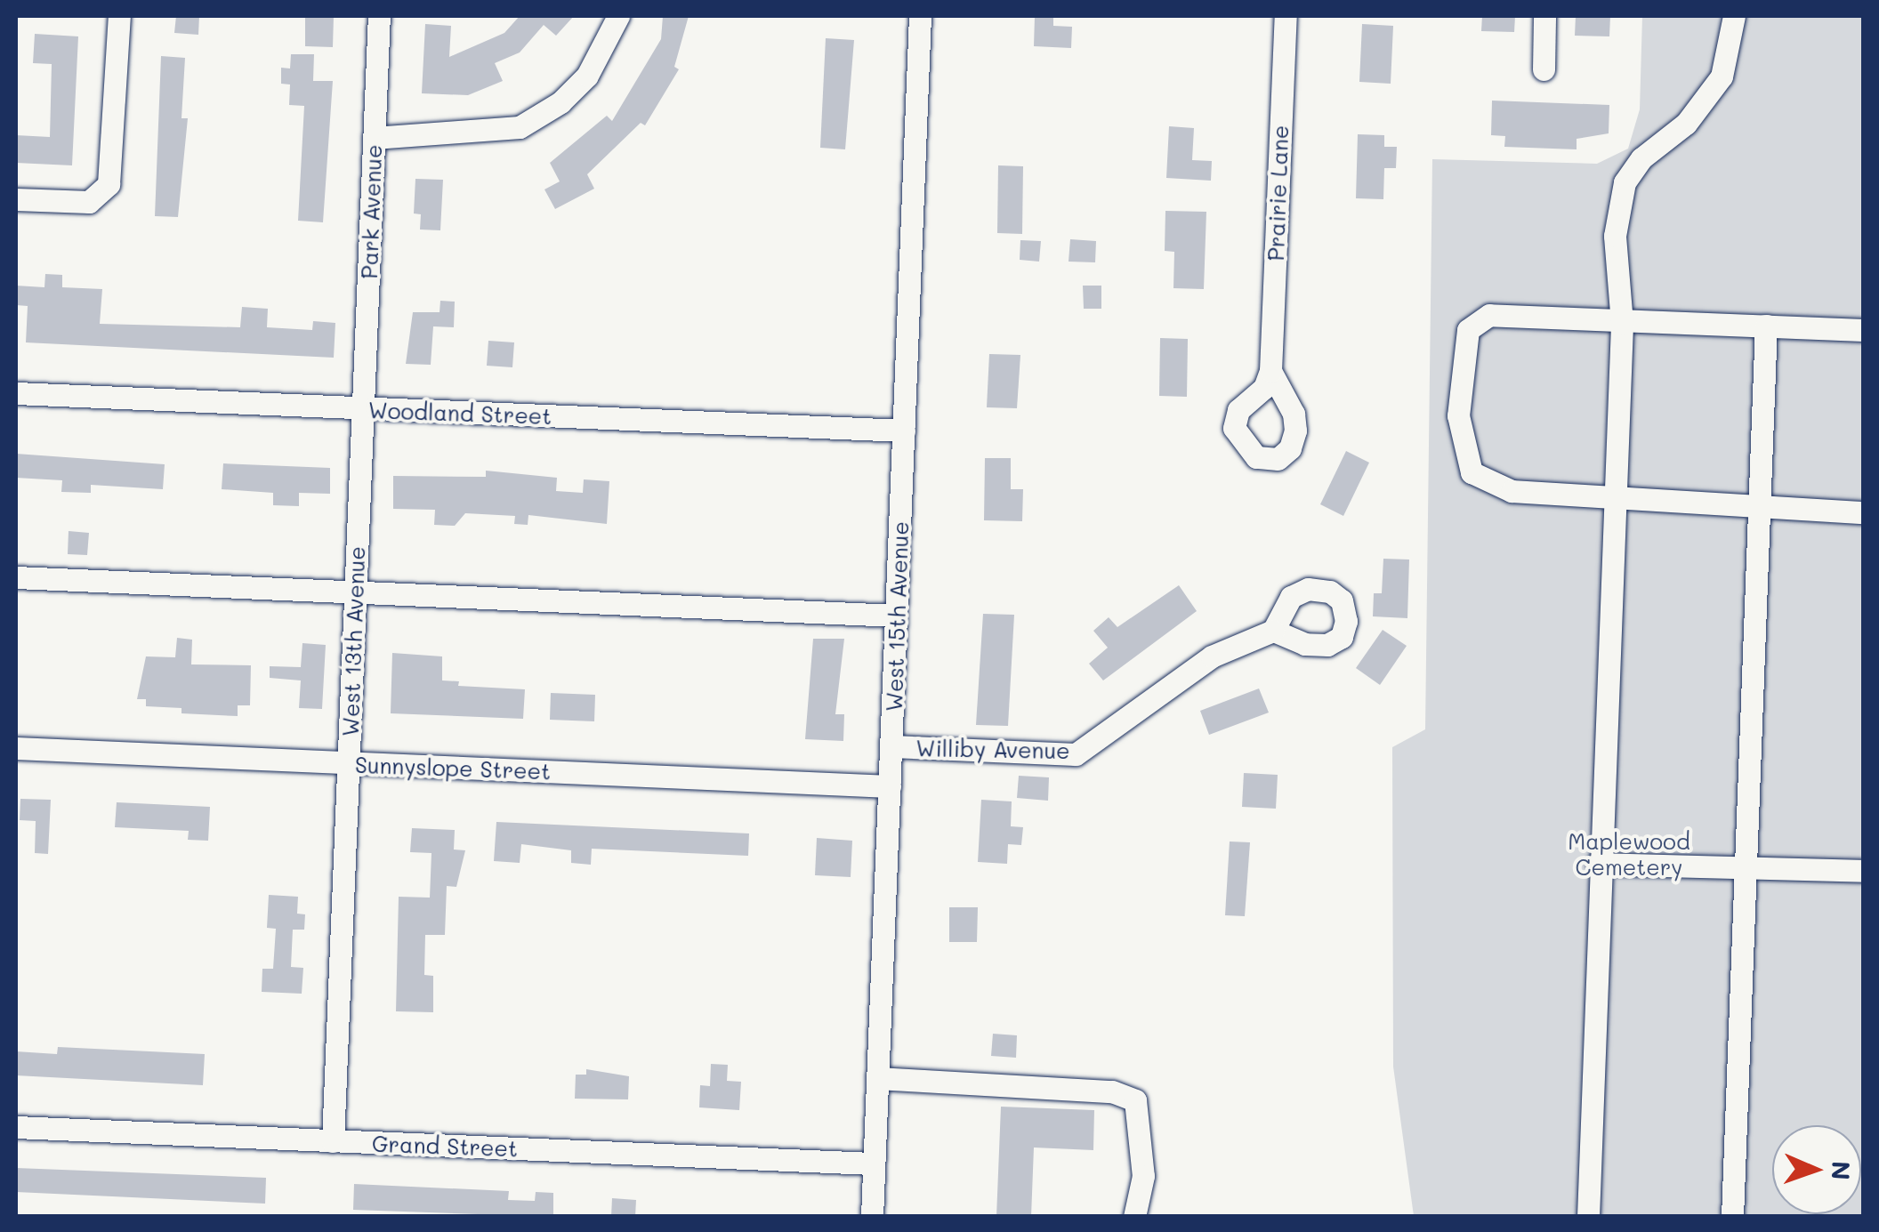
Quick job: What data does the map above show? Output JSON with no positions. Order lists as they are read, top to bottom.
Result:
{
  "streets": {
    "street": [
      "Prairie Lane",
      "Park Avenue",
      "Woodland Street",
      "West 15th Avenue",
      "West 13th Avenue",
      "Williby Avenue",
      "Sunnyslope Street",
      "Grand Street"
    ]
  },
  "crossings": [
    ["Park Avenue", "Woodland Street"],
    ["Park Avenue", "West 13th Avenue"],
    ["Woodland Street", "West 15th Avenue"],
    ["Woodland Street", "West 13th Avenue"],
    ["West 15th Avenue", "Williby Avenue"],
    ["West 15th Avenue", "Sunnyslope Street"],
    ["West 15th Avenue", "Grand Street"],
    ["West 13th Avenue", "Sunnyslope Street"],
    ["West 13th Avenue", "Grand Street"]
  ],
  "parks": ["Maplewood Cemetery"],
  "north": "right"
}
